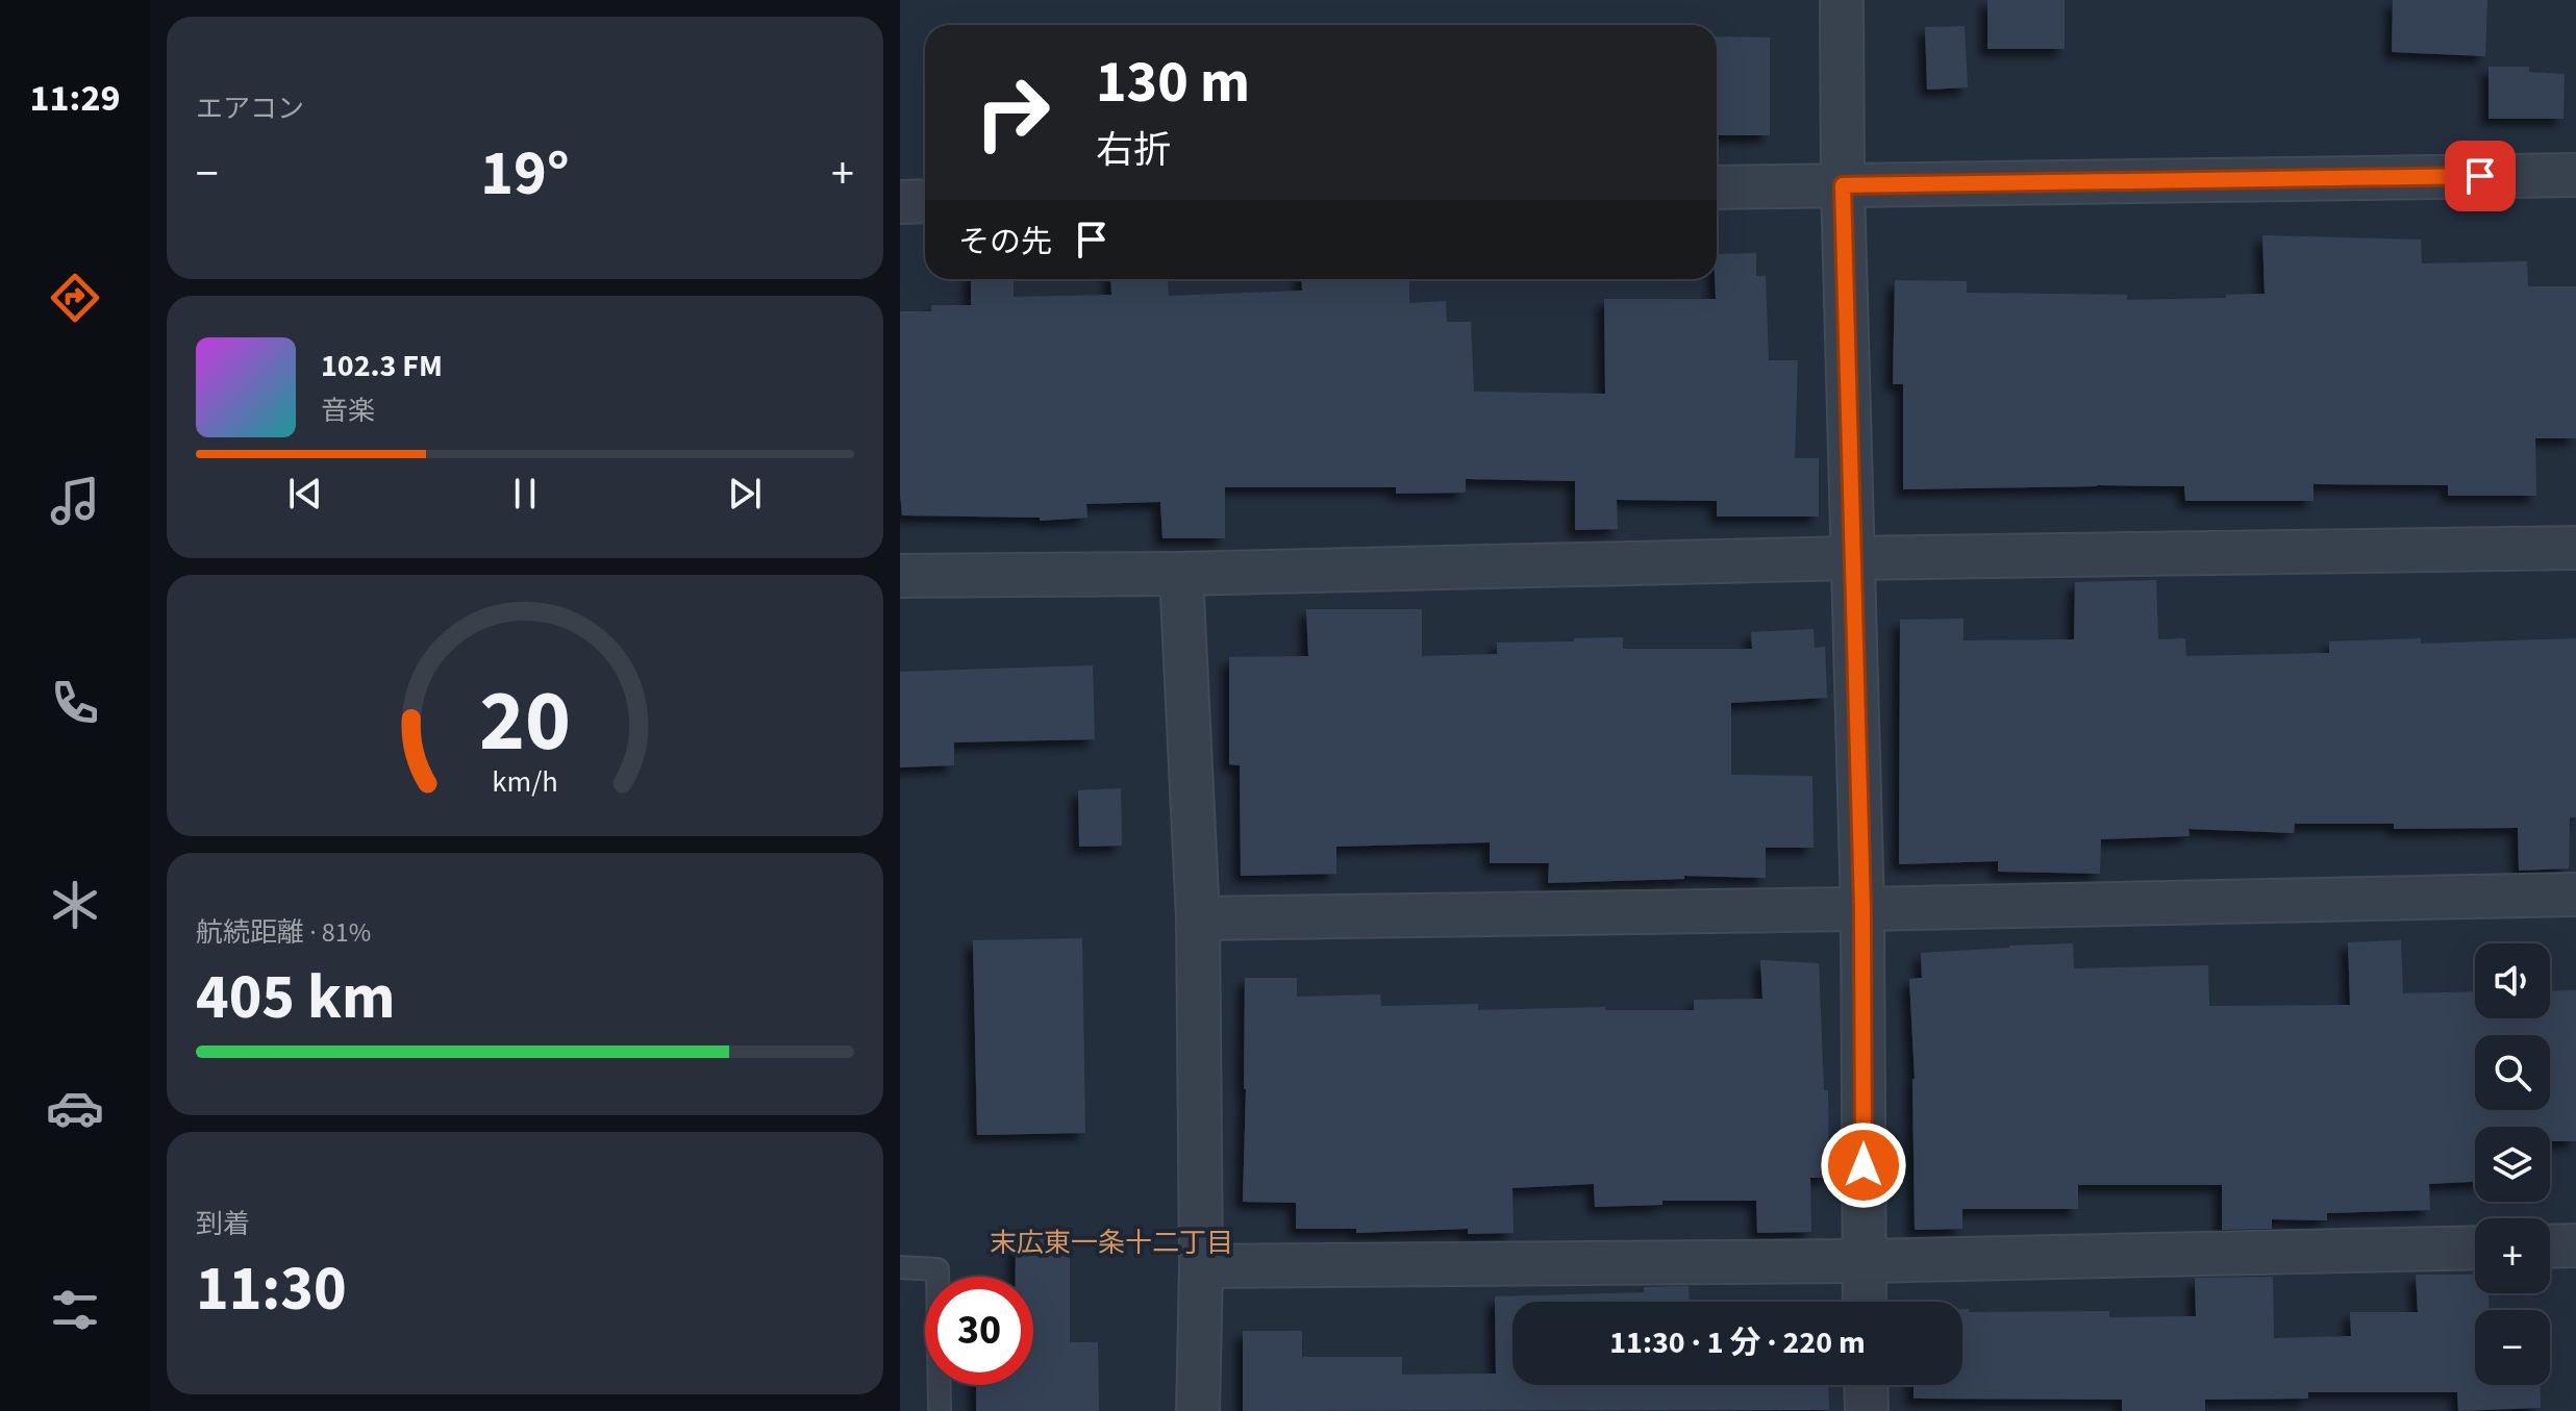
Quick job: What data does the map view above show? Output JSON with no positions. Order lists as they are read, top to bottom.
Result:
{
  "districts": ["末広東一条十二丁目"],
  "page": {
    "tabs": "11:29",
    "tile": [
      "エアコン",
      ["航続距離 · 81%", "405 km"],
      ["到着", "11:30"]
    ],
    "turn": ["130 m", "右折"],
    "heat": ["−", "19°", "+"],
    "then": "その先",
    "song": ["102.3 FM", "音楽"],
    "map_buttons": ["+", "−"],
    "limit": "30",
    "trip": "11:30 · 1 分 · 220 m",
    "gauge": ["20", "km/h"]
  }
}
